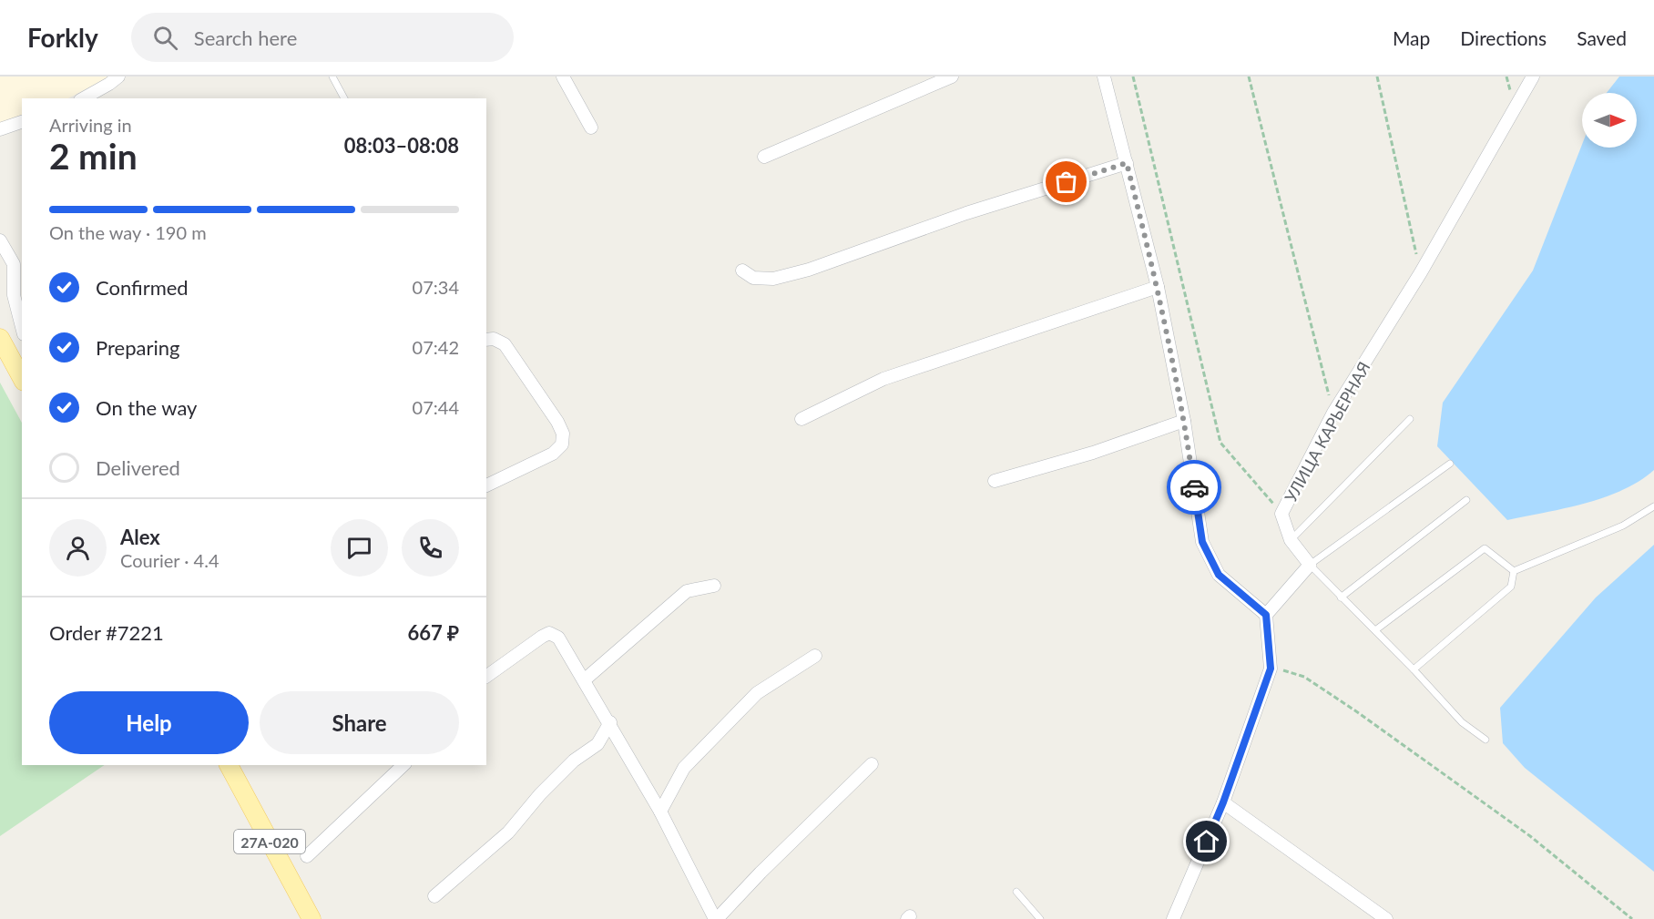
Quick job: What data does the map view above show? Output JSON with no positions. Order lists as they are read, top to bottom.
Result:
{
  "streets": {
    "main road": ["27А-020"],
    "street": ["УЛИЦА КАРЬЕРНАЯ"]
  },
  "north": "right",
  "page": {
    "header": "Forkly",
    "search": "Search here",
    "nav": ["Map", "Directions", "Saved"],
    "heading": ["2 min", "Arriving in", "08:03–08:08"],
    "panel": [
      "Alex",
      "Courier · 4.4",
      "Order #7221",
      "667 ₽"
    ],
    "bar": "On the way · 190 m",
    "list": [
      ["Confirmed", "07:34"],
      ["Preparing", "07:42"],
      ["On the way", "07:44"],
      "Delivered"
    ],
    "buttons": ["Help", "Share"]
  }
}
